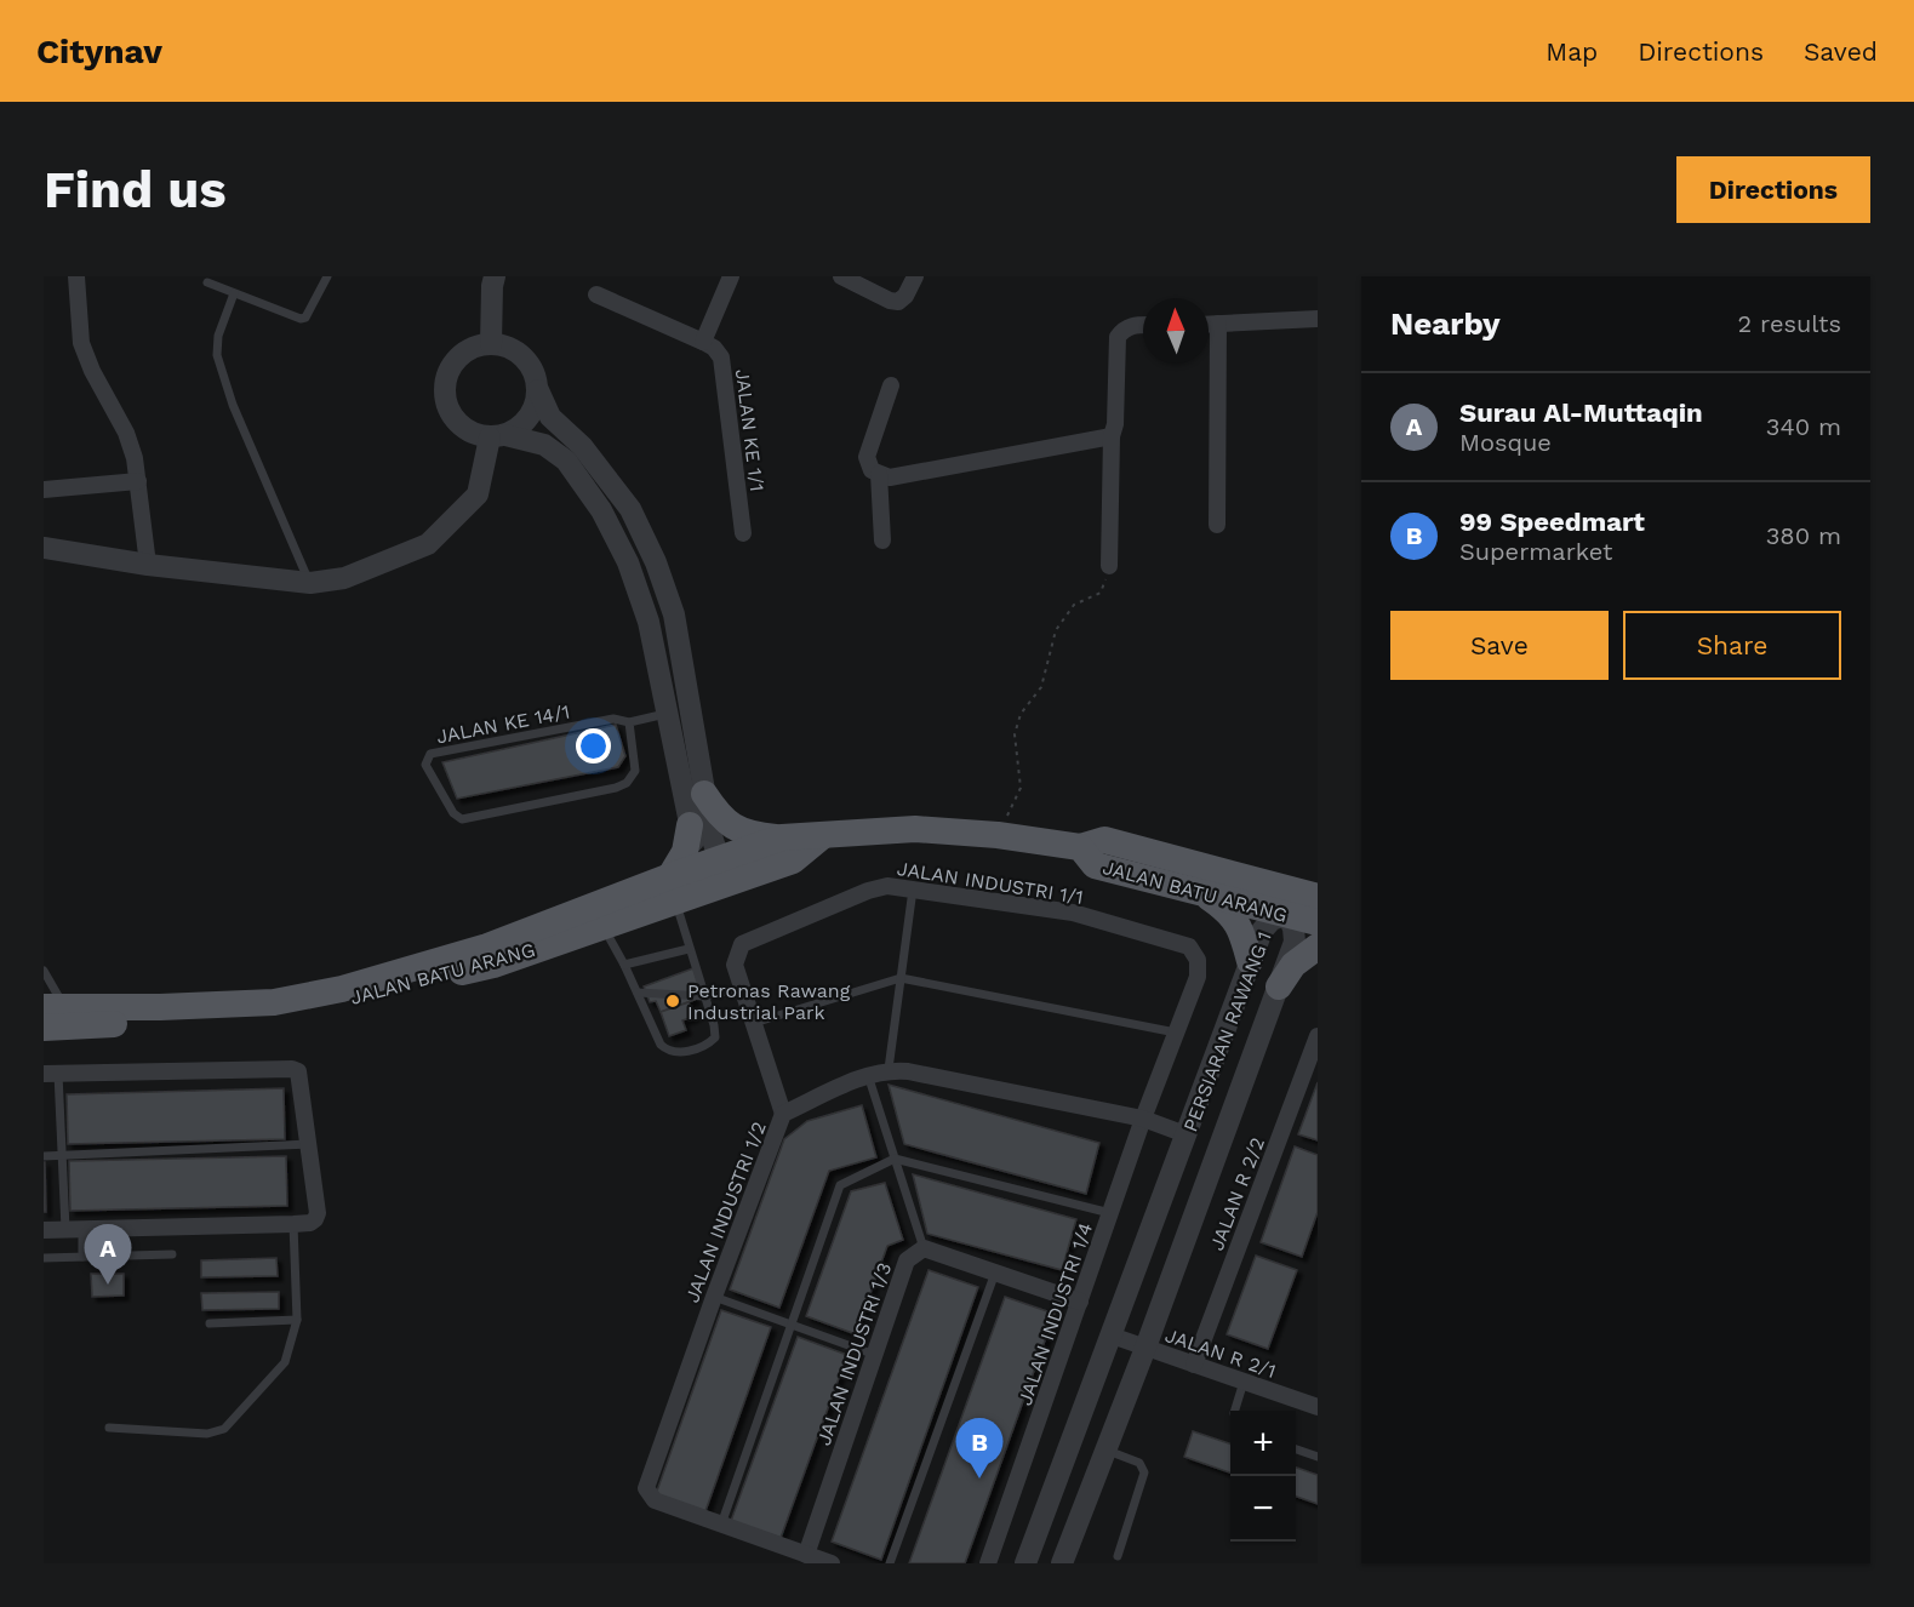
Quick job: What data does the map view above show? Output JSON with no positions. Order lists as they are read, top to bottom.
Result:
{
  "streets": {
    "main road": ["JALAN BATU ARANG"],
    "street": [
      "JALAN KE 1/1",
      "JALAN INDUSTRI 1/1",
      "PERSIARAN RAWANG 1",
      "JALAN R 2/2",
      "JALAN INDUSTRI 1/2",
      "JALAN INDUSTRI 1/4",
      "JALAN R 2/1",
      "JALAN INDUSTRI 1/3"
    ],
    "lane": ["JALAN KE 14/1"]
  },
  "crossings": [
    ["JALAN INDUSTRI 1/1", "JALAN INDUSTRI 1/2"],
    ["JALAN INDUSTRI 1/1", "JALAN INDUSTRI 1/4"],
    ["JALAN BATU ARANG", "PERSIARAN RAWANG 1"],
    ["PERSIARAN RAWANG 1", "JALAN INDUSTRI 1/2"],
    ["PERSIARAN RAWANG 1", "JALAN R 2/1"],
    ["JALAN R 2/2", "JALAN R 2/1"],
    ["JALAN INDUSTRI 1/2", "JALAN INDUSTRI 1/4"],
    ["JALAN INDUSTRI 1/2", "JALAN INDUSTRI 1/3"]
  ],
  "places": ["Petronas Rawang Industrial Park"],
  "north": "top",
  "page": {
    "header": "Citynav",
    "nav": ["Map", "Directions", "Saved"],
    "buttons": [
      "Directions",
      ["Save", "Share"]
    ],
    "title": "Find us",
    "heading": ["Nearby", "2 results"],
    "list": [
      {
        "mark": "A",
        "name": "Surau Al-Muttaqin",
        "note": "Mosque",
        "value": "340 m"
      },
      {
        "mark": "B",
        "name": "99 Speedmart",
        "note": "Supermarket",
        "value": "380 m"
      }
    ],
    "pins": ["A", "B"],
    "map_buttons": ["+", "−"]
  }
}
